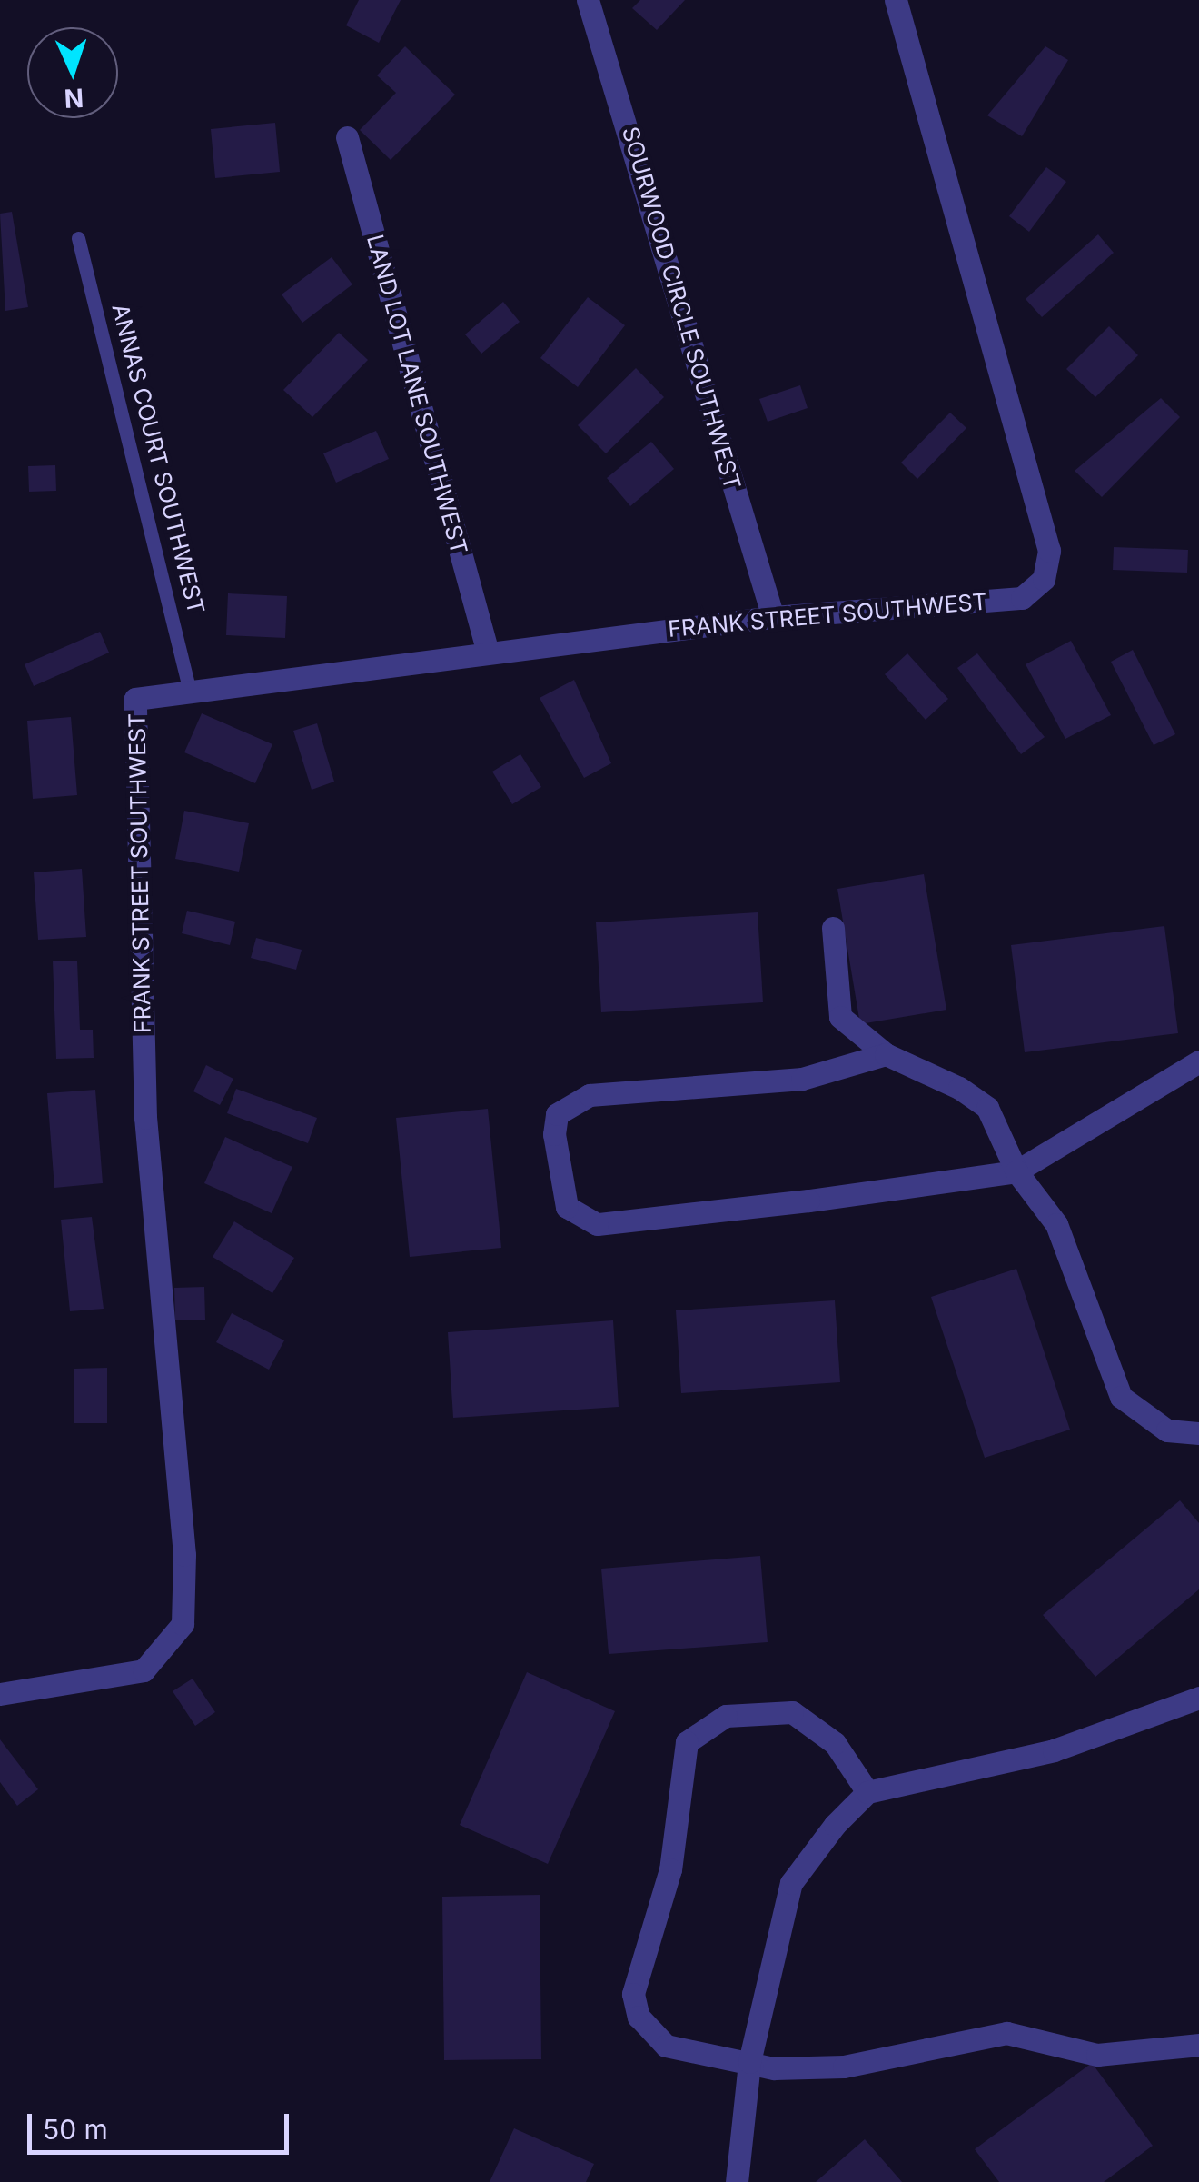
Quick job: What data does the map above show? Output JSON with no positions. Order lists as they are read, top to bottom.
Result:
{
  "streets": {
    "street": ["SOURWOOD CIRCLE SOUTHWEST", "LAND LOT LANE SOUTHWEST", "FRANK STREET SOUTHWEST"],
    "lane": ["ANNAS COURT SOUTHWEST"]
  },
  "crossings": [
    ["SOURWOOD CIRCLE SOUTHWEST", "FRANK STREET SOUTHWEST"],
    ["LAND LOT LANE SOUTHWEST", "FRANK STREET SOUTHWEST"],
    ["ANNAS COURT SOUTHWEST", "FRANK STREET SOUTHWEST"]
  ],
  "scale_bar": "50 m",
  "north": "bottom"
}
